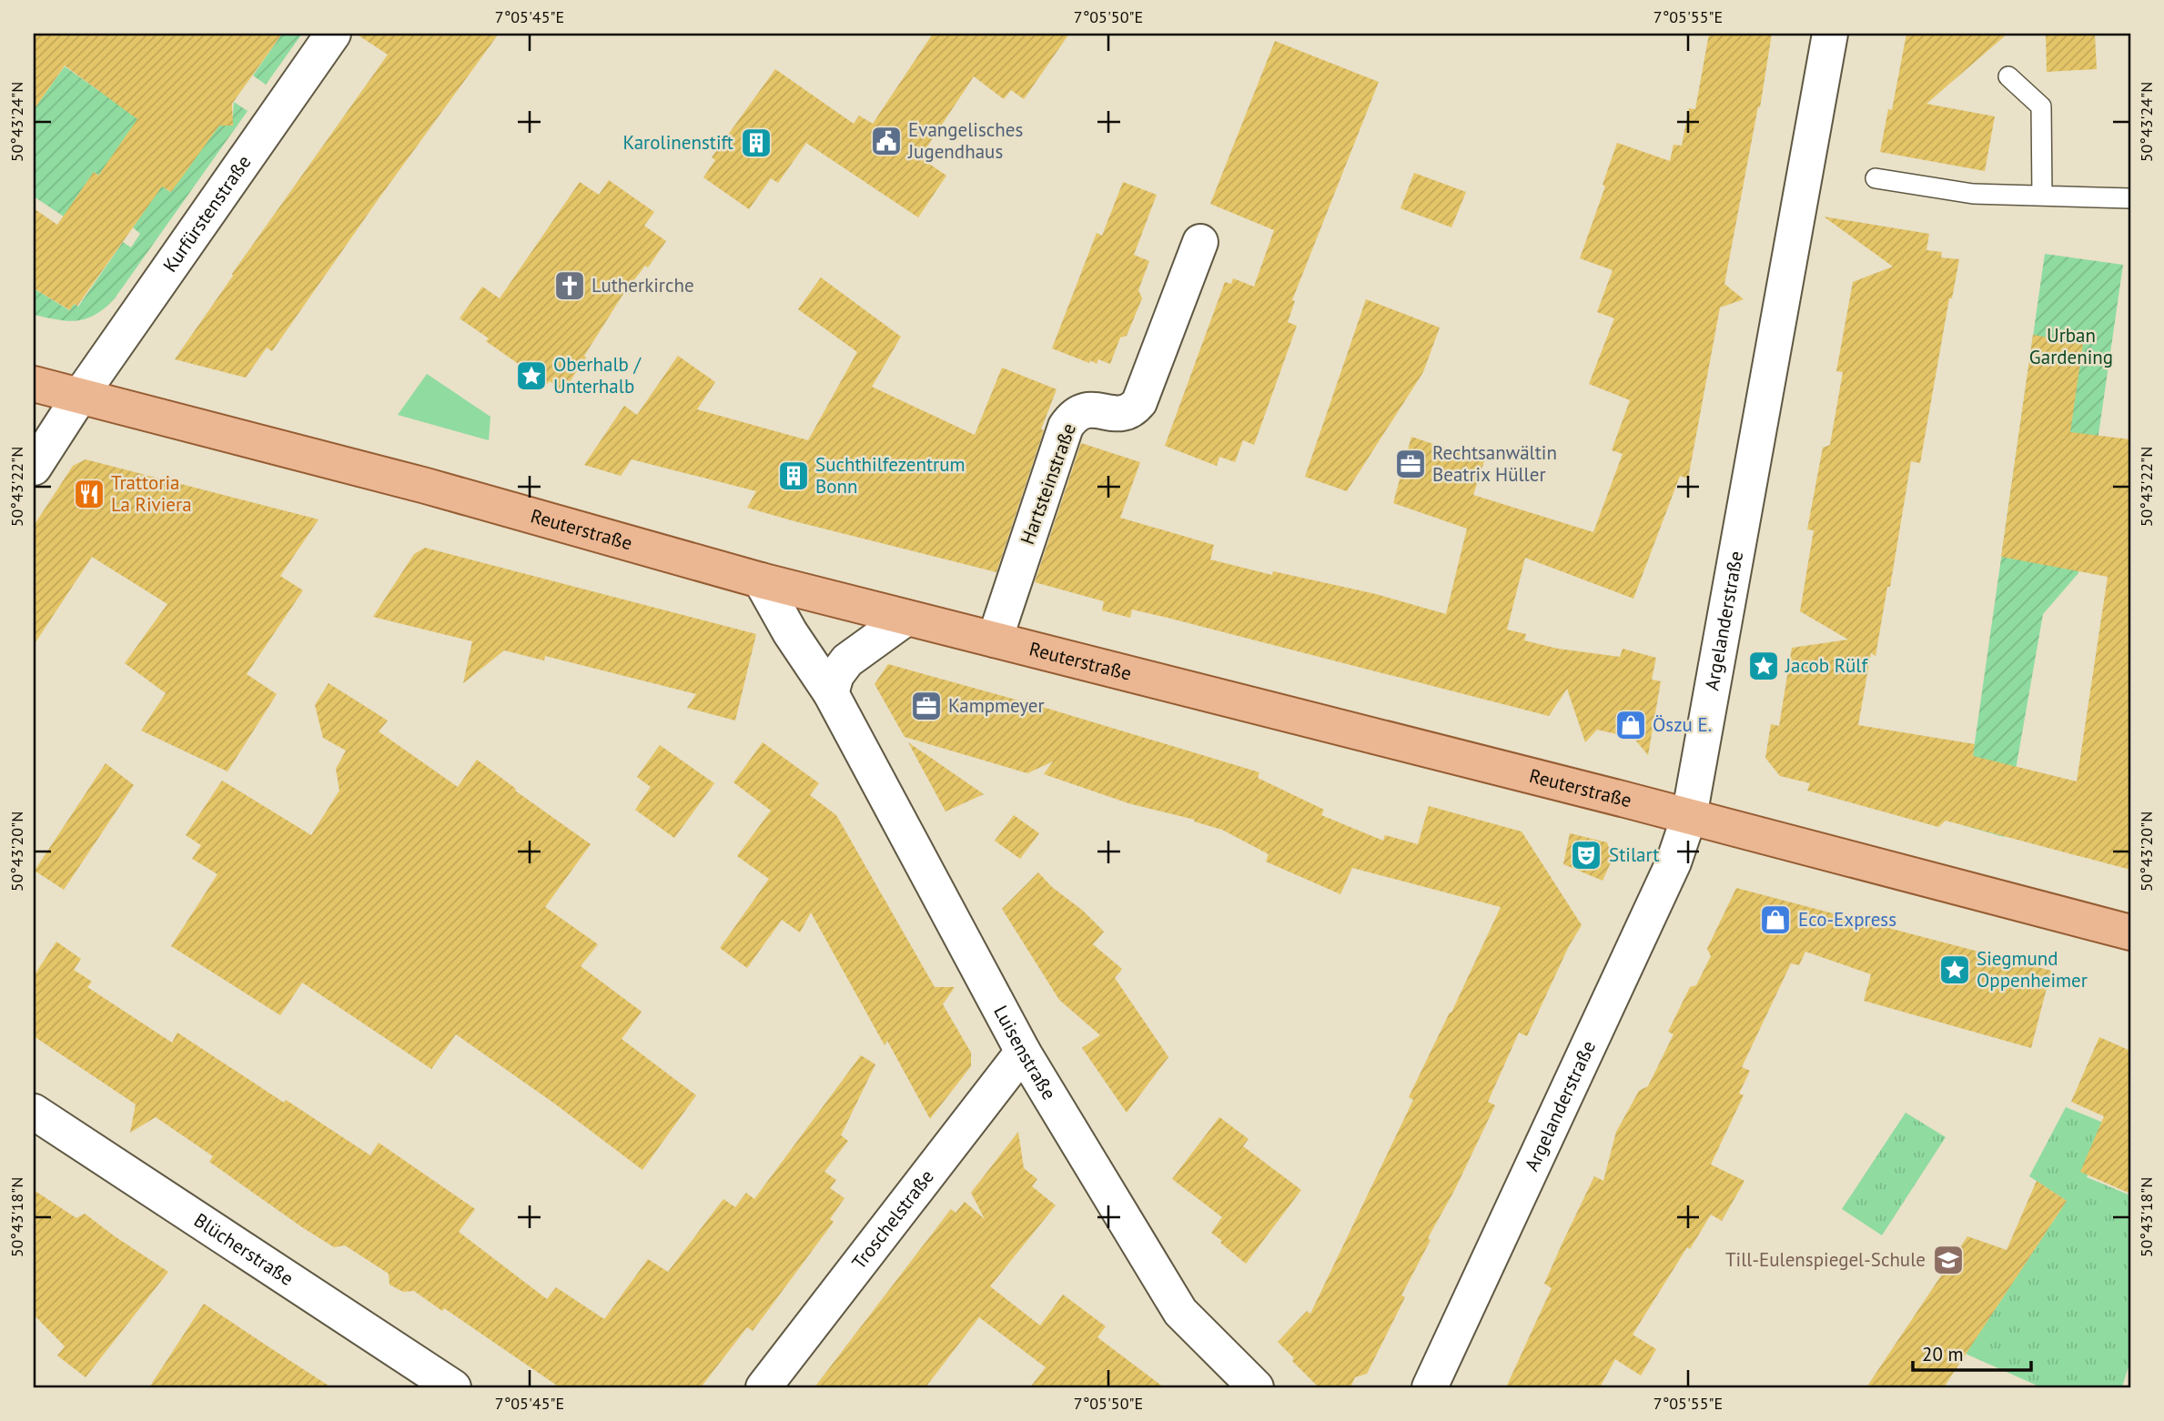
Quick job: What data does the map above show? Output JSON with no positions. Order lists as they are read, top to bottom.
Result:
{
  "streets": {
    "main road": ["Reuterstraße"],
    "street": [
      "Kurfürstenstraße",
      "Hartsteinstraße",
      "Argelanderstraße",
      "Luisenstraße",
      "Troschelstraße",
      "Blücherstraße"
    ]
  },
  "crossings": [
    ["Kurfürstenstraße", "Reuterstraße"],
    ["Hartsteinstraße", "Reuterstraße"],
    ["Reuterstraße", "Argelanderstraße"],
    ["Reuterstraße", "Luisenstraße"],
    ["Luisenstraße", "Troschelstraße"]
  ],
  "parks": ["Urban Gardening"],
  "places": {
    "public building": ["Evangelisches Jugendhaus"],
    "building": ["Karolinenstift", "Suchthilfezentrum Bonn"],
    "church": ["Lutherkirche"],
    "place": ["Oberhalb / Unterhalb", "Jacob Rülf", "Siegmund Oppenheimer"],
    "office": ["Rechtsanwältin Beatrix Hüller", "Kampmeyer"],
    "restaurant": ["Trattoria La Riviera"],
    "shop": ["Öszu E.", "Eco-Express"],
    "theatre": ["Stilart"],
    "school or university": ["Till-Eulenspiegel-Schule"]
  },
  "scale_bar": "20 m",
  "coordinates": [
    "7°05'45\"E",
    "7°05'50\"E",
    "7°05'55\"E",
    "50°43'24\"N",
    "50°43'22\"N",
    "50°43'20\"N",
    "50°43'18\"N"
  ]
}
